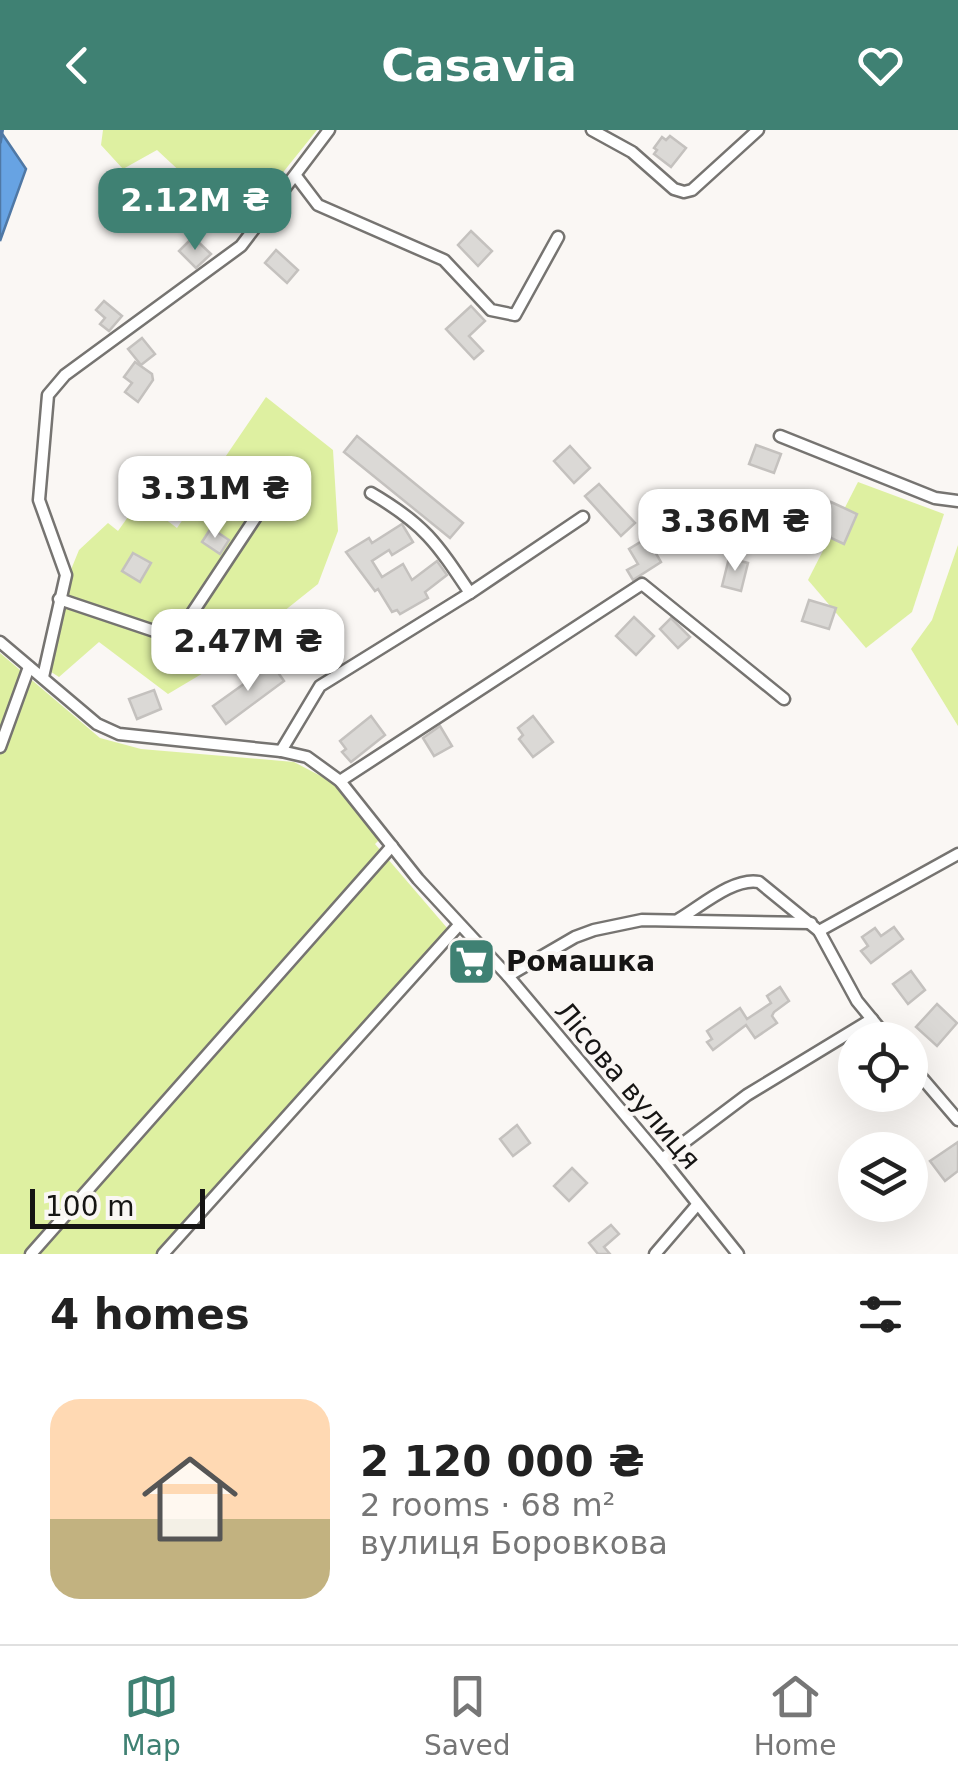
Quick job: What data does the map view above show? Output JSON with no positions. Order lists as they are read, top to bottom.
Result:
{
  "streets": {
    "street": ["Лісова вулиця"]
  },
  "places": {
    "supermarket": ["Ромашка"]
  },
  "scale_bar": "100 m",
  "page": {
    "header": "Casavia",
    "price": [
      "2.12M ₴",
      "3.31M ₴",
      "3.36M ₴",
      "2.47M ₴"
    ],
    "scale": "100 m",
    "heading": "4 homes",
    "list": [
      {
        "name": "2 120 000 ₴",
        "note": "2 rooms · 68 m² · вулиця Боровкова"
      }
    ],
    "tabs": ["Map", "Saved", "Home"]
  }
}
